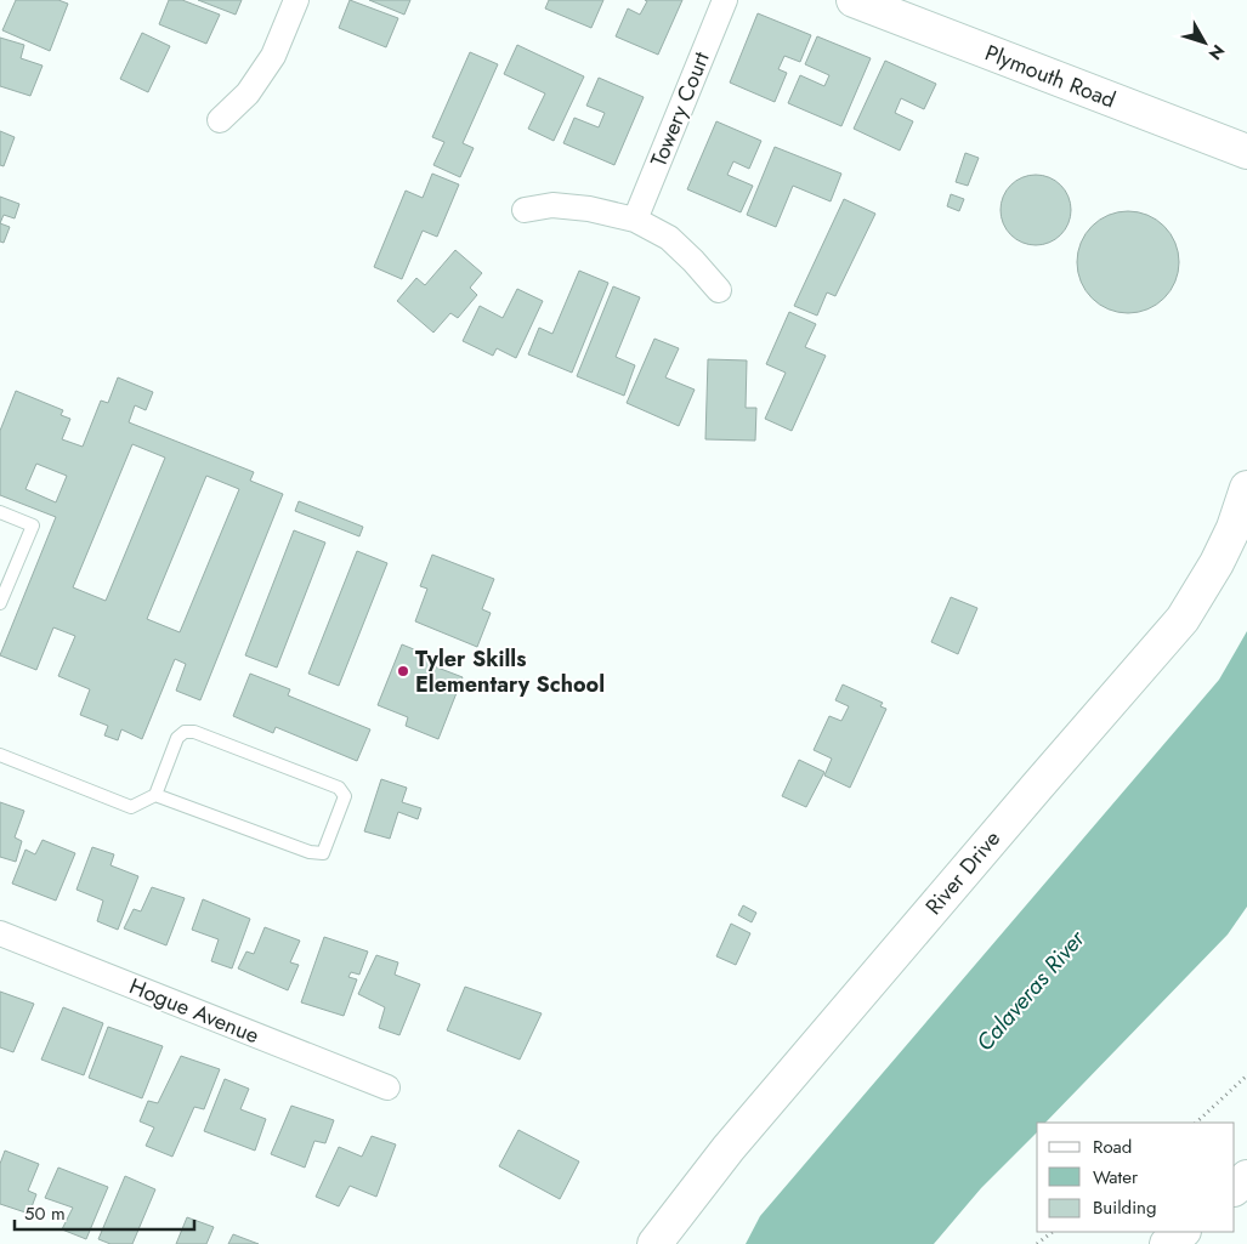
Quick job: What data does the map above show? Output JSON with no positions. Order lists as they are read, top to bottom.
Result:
{
  "streets": {
    "street": [
      "Plymouth Road",
      "Towery Court",
      "River Drive",
      "Hogue Avenue"
    ]
  },
  "water": ["Calaveras River"],
  "places": ["Tyler Skills Elementary School"],
  "legend": ["Road", "Water", "Building"],
  "scale_bar": "50 m",
  "north": "bottom right"
}
